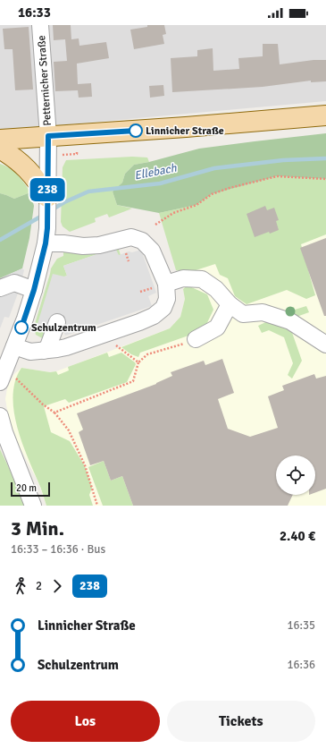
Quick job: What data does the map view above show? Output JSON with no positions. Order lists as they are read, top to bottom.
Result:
{
  "streets": {
    "street": ["Petternicher Straße"]
  },
  "water": ["Ellebach"],
  "places": ["Linnicher Straße", "Schulzentrum"],
  "lines": ["bus line 238"],
  "scale_bar": "20 m",
  "page": {
    "status": "16:33",
    "on_map": "238",
    "scale": "20 m",
    "heading": ["3 Min.", "16:33 – 16:36 · Bus", "2.40 €"],
    "legs": ["2", "238"],
    "list": [
      {
        "name": "Linnicher Straße",
        "value": "16:35"
      },
      {
        "name": "Schulzentrum",
        "value": "16:36"
      }
    ],
    "buttons": ["Los", "Tickets"]
  }
}
